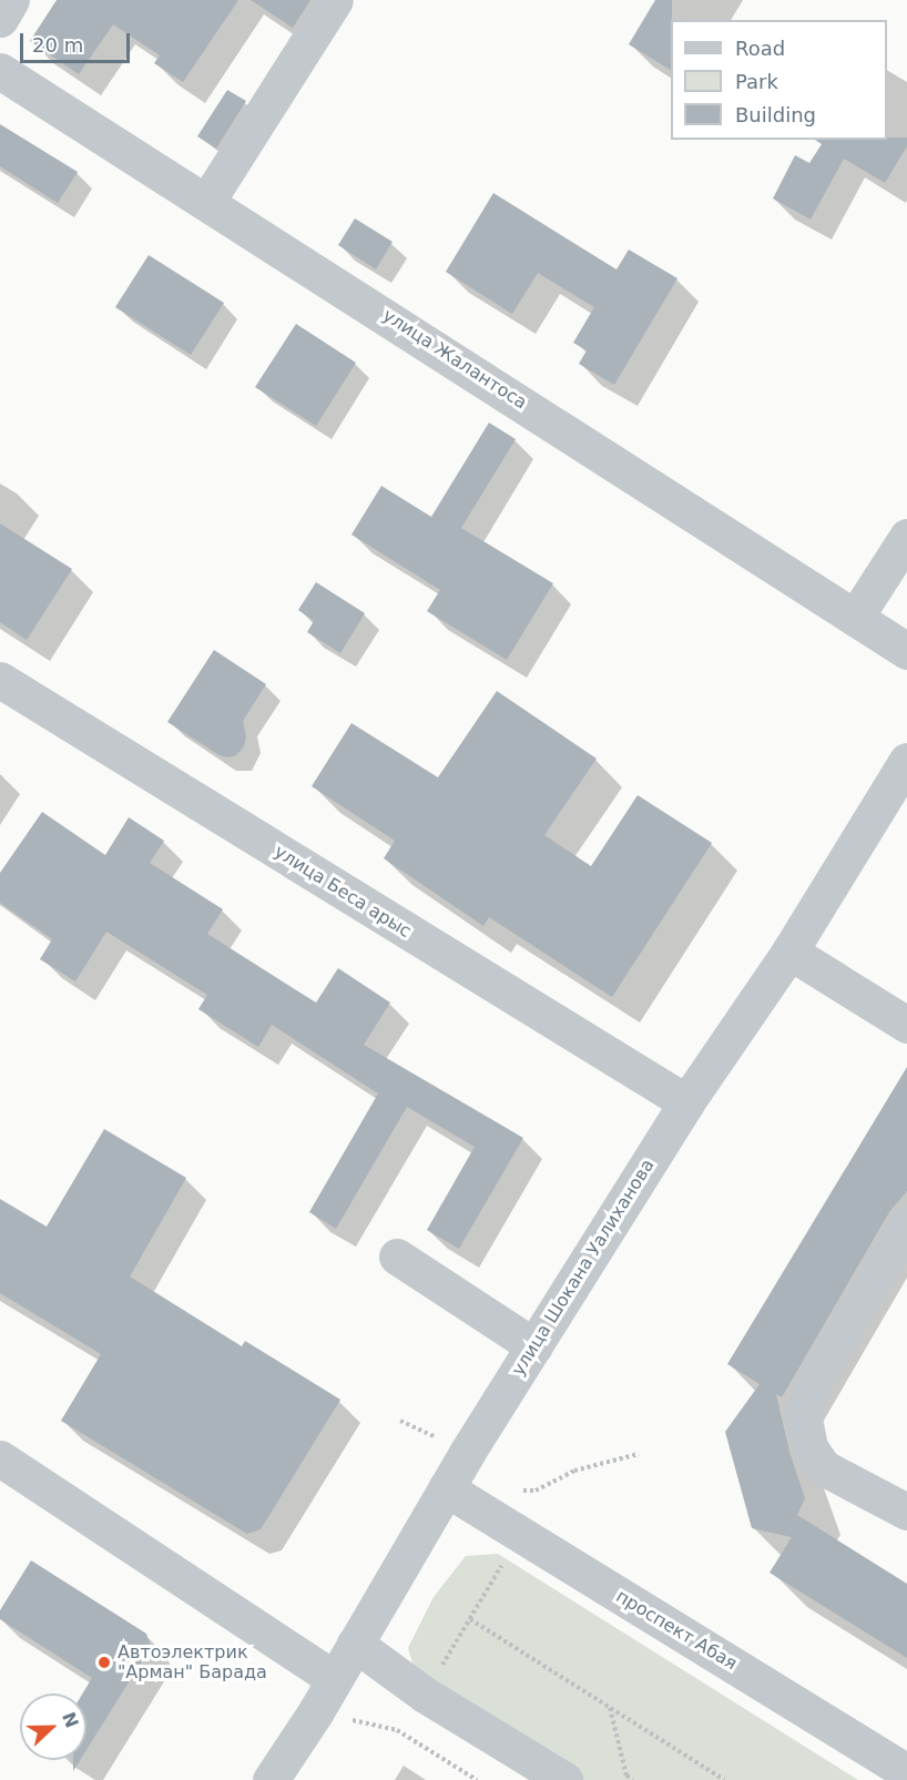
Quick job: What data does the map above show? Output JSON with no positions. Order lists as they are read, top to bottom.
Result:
{
  "streets": {
    "street": [
      "улица Жалантоса",
      "улица Беса арыс",
      "улица Шокана Уалиханова",
      "проспект Абая"
    ]
  },
  "crossings": [
    ["улица Беса арыс", "улица Шокана Уалиханова"],
    ["улица Шокана Уалиханова", "проспект Абая"]
  ],
  "places": ["Автоэлектрик \"Арман\" Барада"],
  "legend": ["Road", "Park", "Building"],
  "scale_bar": "20 m",
  "north": "right"
}
